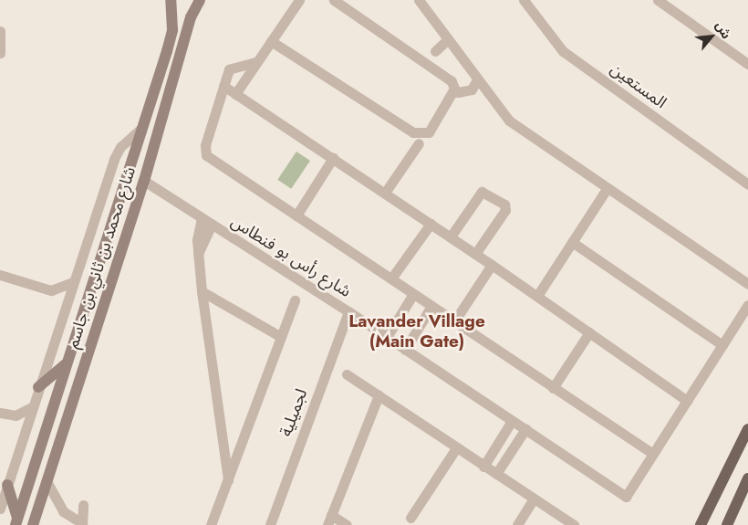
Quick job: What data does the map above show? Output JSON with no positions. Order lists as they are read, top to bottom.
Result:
{
  "streets": {
    "main road": ["شارع محمد بن ثاني بن جاسم"],
    "street": ["المستعين", "شارع رأس بو فنطاس", "لجميلية"]
  },
  "crossings": [
    ["شارع رأس بو فنطاس", "شارع محمد بن ثاني بن جاسم"],
    ["شارع رأس بو فنطاس", "لجميلية"]
  ],
  "districts": ["Lavander Village (Main Gate)"],
  "north": "top right"
}
